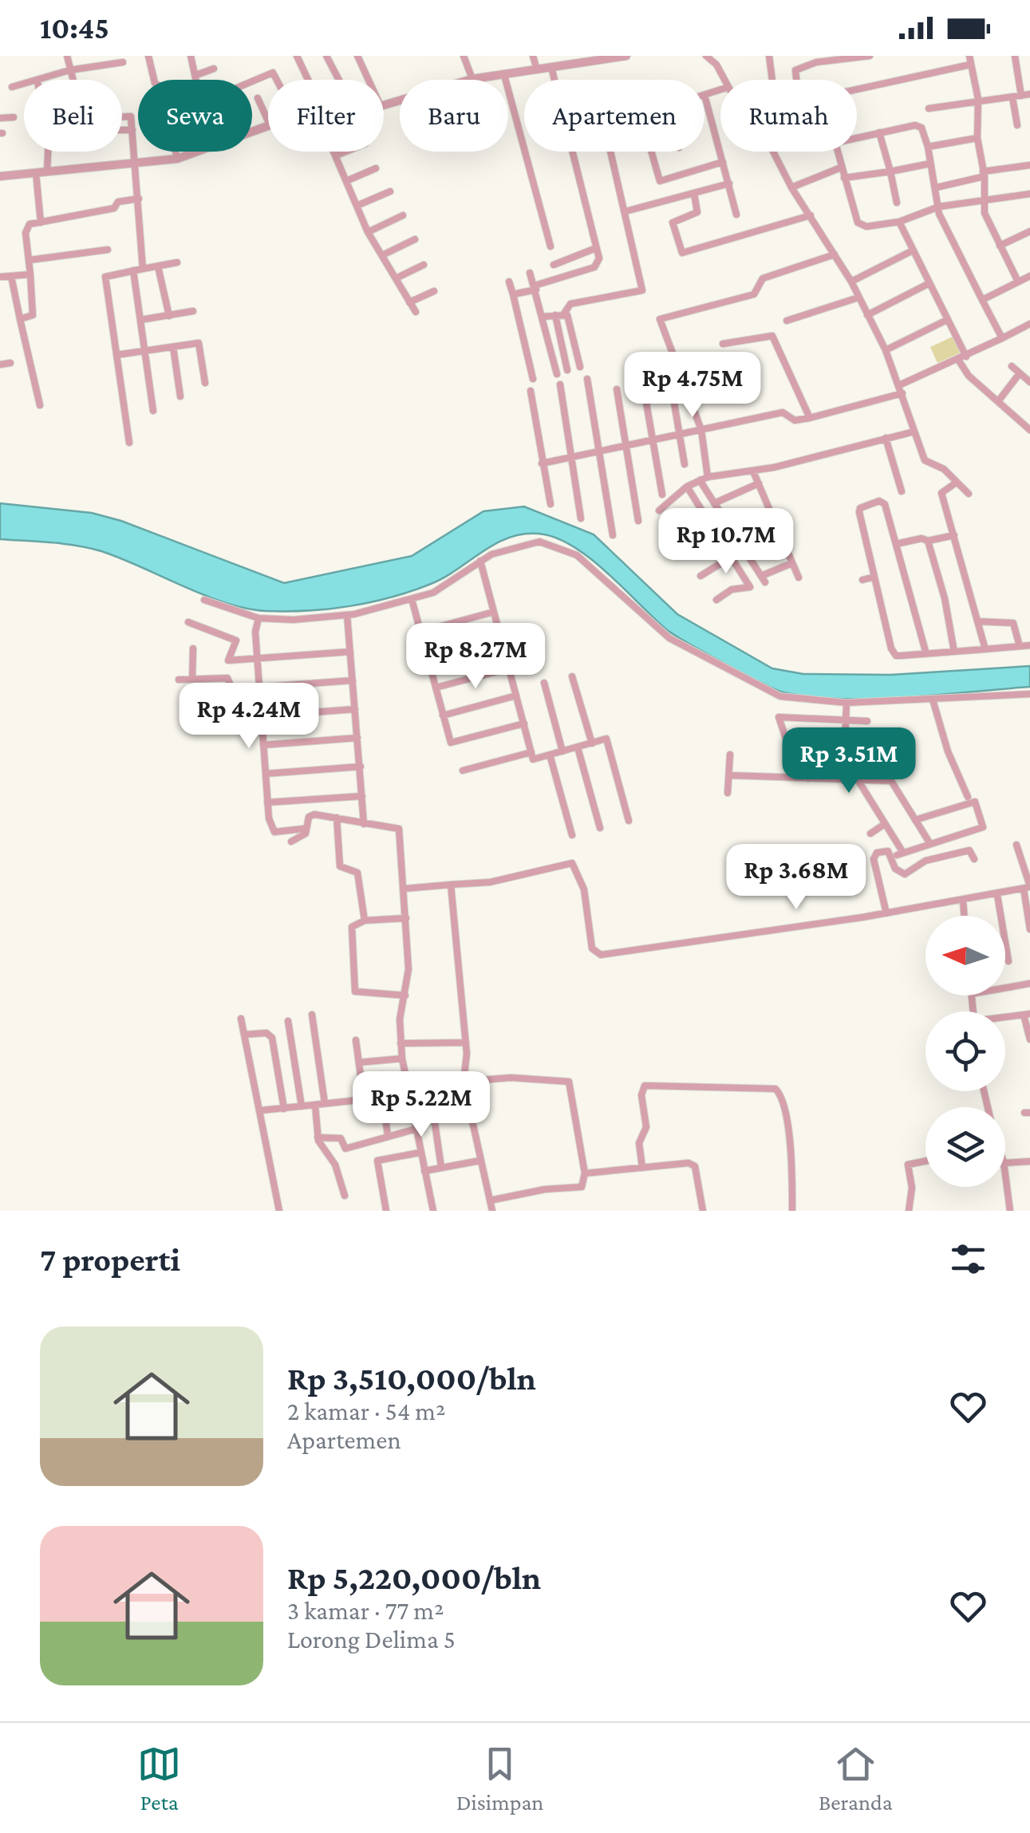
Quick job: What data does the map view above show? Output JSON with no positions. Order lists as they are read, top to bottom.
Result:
{
  "north": "left",
  "page": {
    "status": "10:45",
    "chip": [
      "Beli",
      "Sewa",
      "Filter",
      "Baru",
      "Apartemen",
      "Rumah"
    ],
    "price": [
      "Rp 4.75M",
      "Rp 10.7M",
      "Rp 8.27M",
      "Rp 4.24M",
      "Rp 3.51M",
      "Rp 3.68M",
      "Rp 5.22M"
    ],
    "heading": "7 properti",
    "list": [
      {
        "name": "Rp 3,510,000/bln",
        "note": "2 kamar · 54 m² · Apartemen"
      },
      {
        "name": "Rp 5,220,000/bln",
        "note": "3 kamar · 77 m² · Lorong Delima 5"
      }
    ],
    "tabs": ["Peta", "Disimpan", "Beranda"]
  }
}
